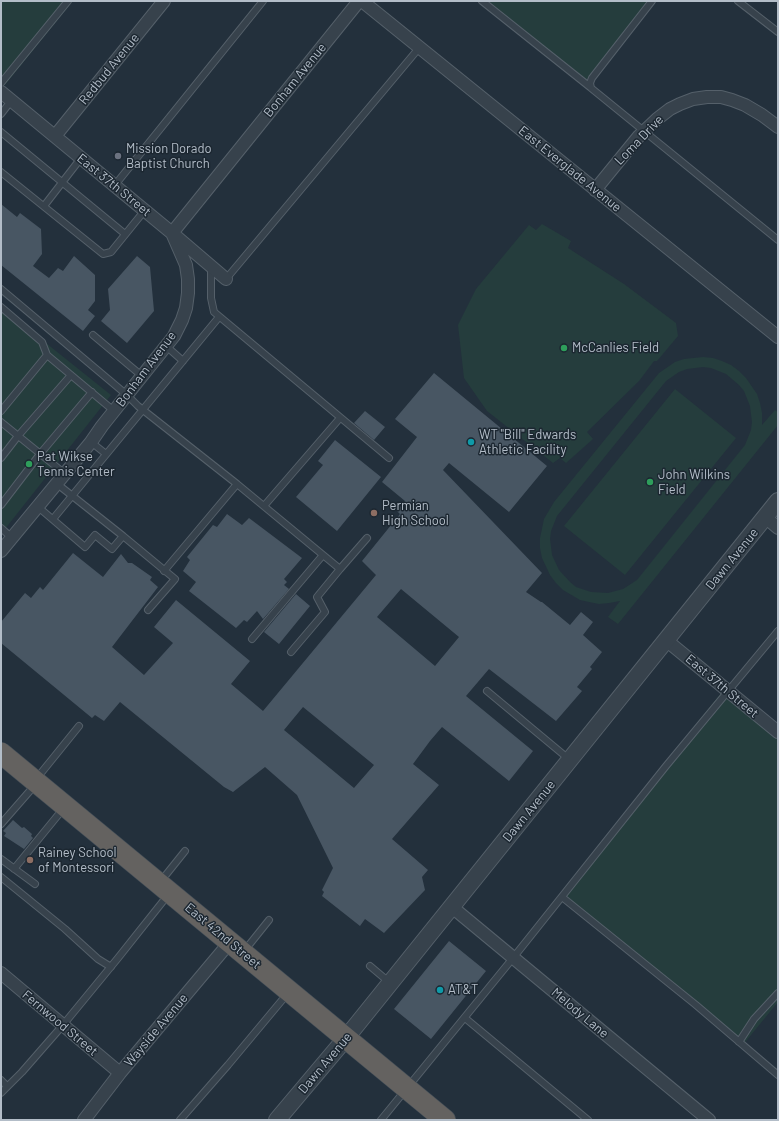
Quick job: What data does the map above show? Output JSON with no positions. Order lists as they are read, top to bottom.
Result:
{
  "streets": {
    "highway": ["East 42nd Street"],
    "street": [
      "Redbud Avenue",
      "Bonham Avenue",
      "Loma Drive",
      "East Everglade Avenue",
      "East 37th Street",
      "Dawn Avenue",
      "Melody Lane",
      "Fernwood Street",
      "Wayside Avenue"
    ]
  },
  "crossings": [
    ["Redbud Avenue", "East 37th Street"],
    ["Bonham Avenue", "East 37th Street"],
    ["Loma Drive", "East Everglade Avenue"],
    ["East 37th Street", "Dawn Avenue"],
    ["Dawn Avenue", "East 42nd Street"],
    ["Dawn Avenue", "Melody Lane"],
    ["East 42nd Street", "Wayside Avenue"],
    ["Fernwood Street", "Wayside Avenue"]
  ],
  "places": [
    "Mission Dorado Baptist Church",
    "McCanlies Field",
    "WT \"Bill\" Edwards Athletic Facility",
    "Pat Wikse Tennis Center",
    "John Wilkins Field",
    "Permian High School",
    "Rainey School of Montessori",
    "AT&T"
  ]
}
